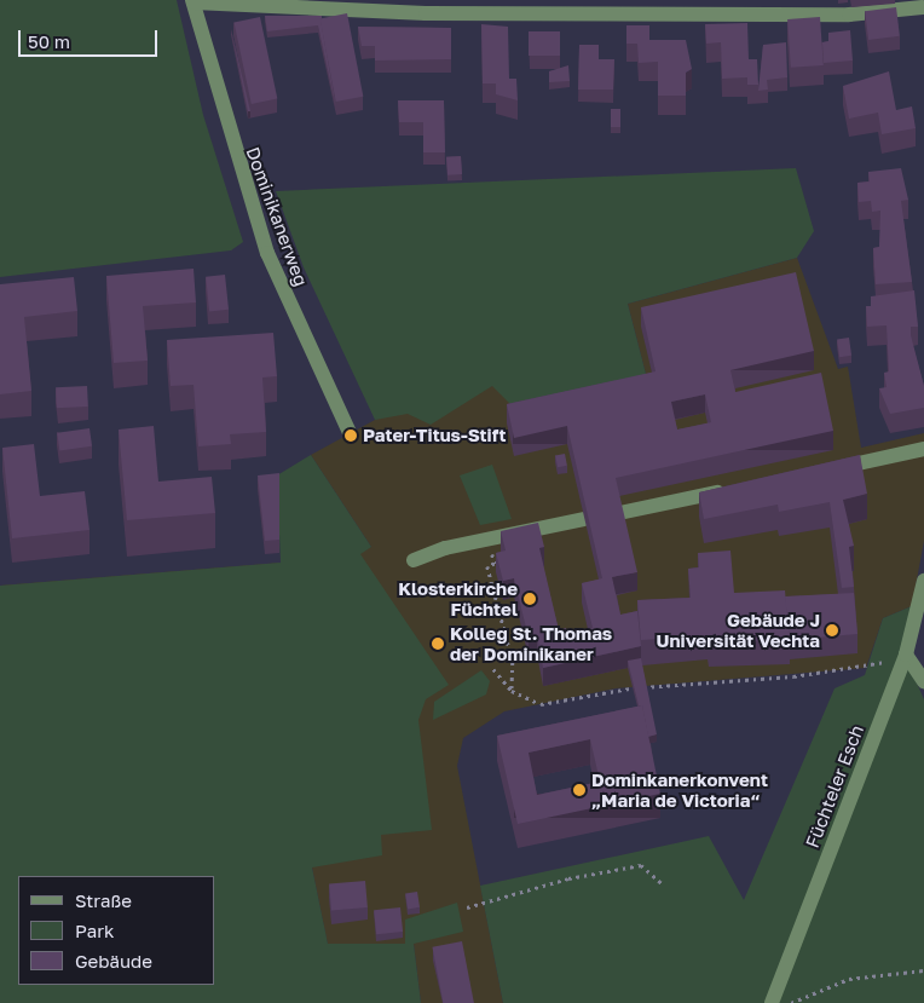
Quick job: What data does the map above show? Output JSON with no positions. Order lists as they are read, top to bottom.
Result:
{
  "streets": {
    "street": ["Dominikanerweg", "Füchteler Esch"]
  },
  "places": [
    "Pater-Titus-Stift",
    "Klosterkirche Füchtel",
    "Gebäude J Universität Vechta",
    "Kolleg St. Thomas der Dominikaner",
    "Dominkanerkonvent „Maria de Victoria“"
  ],
  "legend": ["Straße", "Park", "Gebäude"],
  "scale_bar": "50 m"
}
